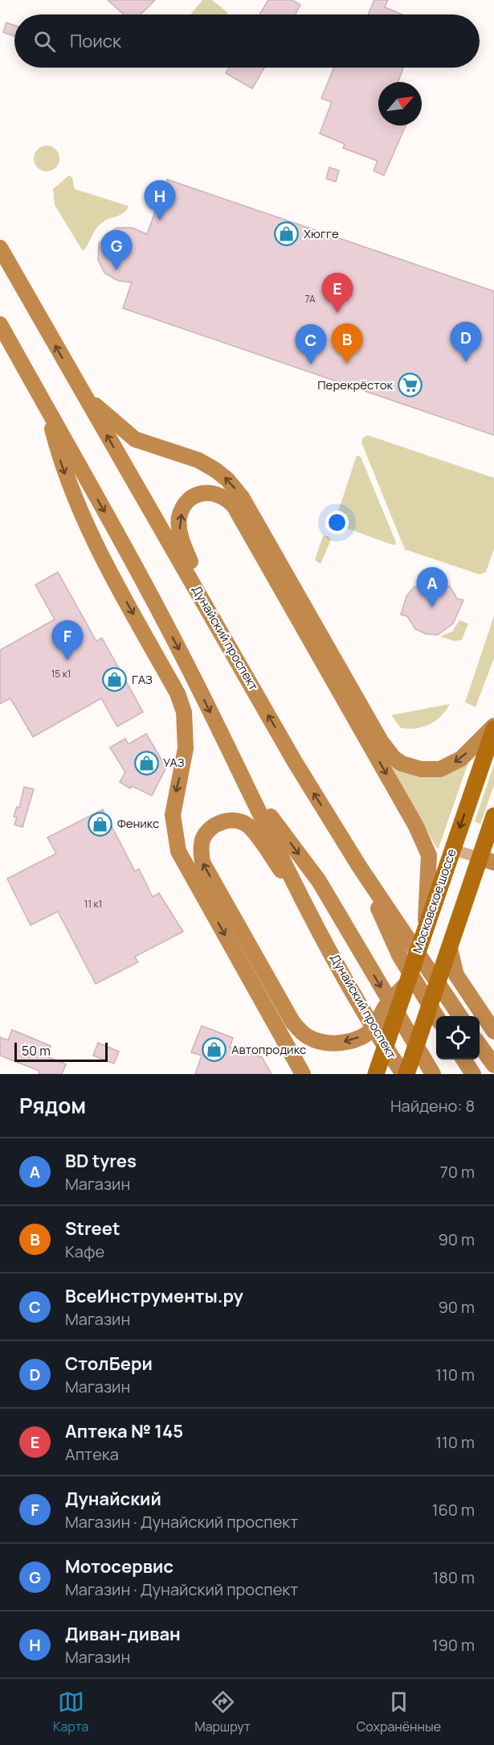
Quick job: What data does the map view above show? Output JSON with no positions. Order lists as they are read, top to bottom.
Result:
{
  "streets": {
    "main road": ["Дунайский проспект", "Московское шоссе"]
  },
  "places": {
    "shop": [
      "Хюгге",
      "ГАЗ",
      "УАЗ",
      "Феникс",
      "Автопродикс"
    ],
    "supermarket": ["Перекрёсток"]
  },
  "house_numbers": ["7А", "15 к1", "11 к1"],
  "scale_bar": "50 m",
  "north": "top right",
  "page": {
    "search": "Поиск",
    "pins": [
      "H",
      "G",
      "E",
      "D",
      "B",
      "C",
      "A",
      "F"
    ],
    "scale": "50 m",
    "heading": ["Рядом", "Найдено: 8"],
    "list": [
      {
        "mark": "A",
        "name": "BD tyres",
        "note": "Магазин",
        "value": "70 m"
      },
      {
        "mark": "B",
        "name": "Street",
        "note": "Кафе",
        "value": "90 m"
      },
      {
        "mark": "C",
        "name": "ВсеИнструменты.ру",
        "note": "Магазин",
        "value": "90 m"
      },
      {
        "mark": "D",
        "name": "СтолБери",
        "note": "Магазин",
        "value": "110 m"
      },
      {
        "mark": "E",
        "name": "Аптека № 145",
        "note": "Аптека",
        "value": "110 m"
      },
      {
        "mark": "F",
        "name": "Дунайский",
        "note": "Магазин · Дунайский проспект",
        "value": "160 m"
      },
      {
        "mark": "G",
        "name": "Мотосервис",
        "note": "Магазин · Дунайский проспект",
        "value": "180 m"
      },
      {
        "mark": "H",
        "name": "Диван-диван",
        "note": "Магазин",
        "value": "190 m"
      }
    ],
    "nav": ["Карта", "Маршрут", "Сохранённые"]
  }
}
